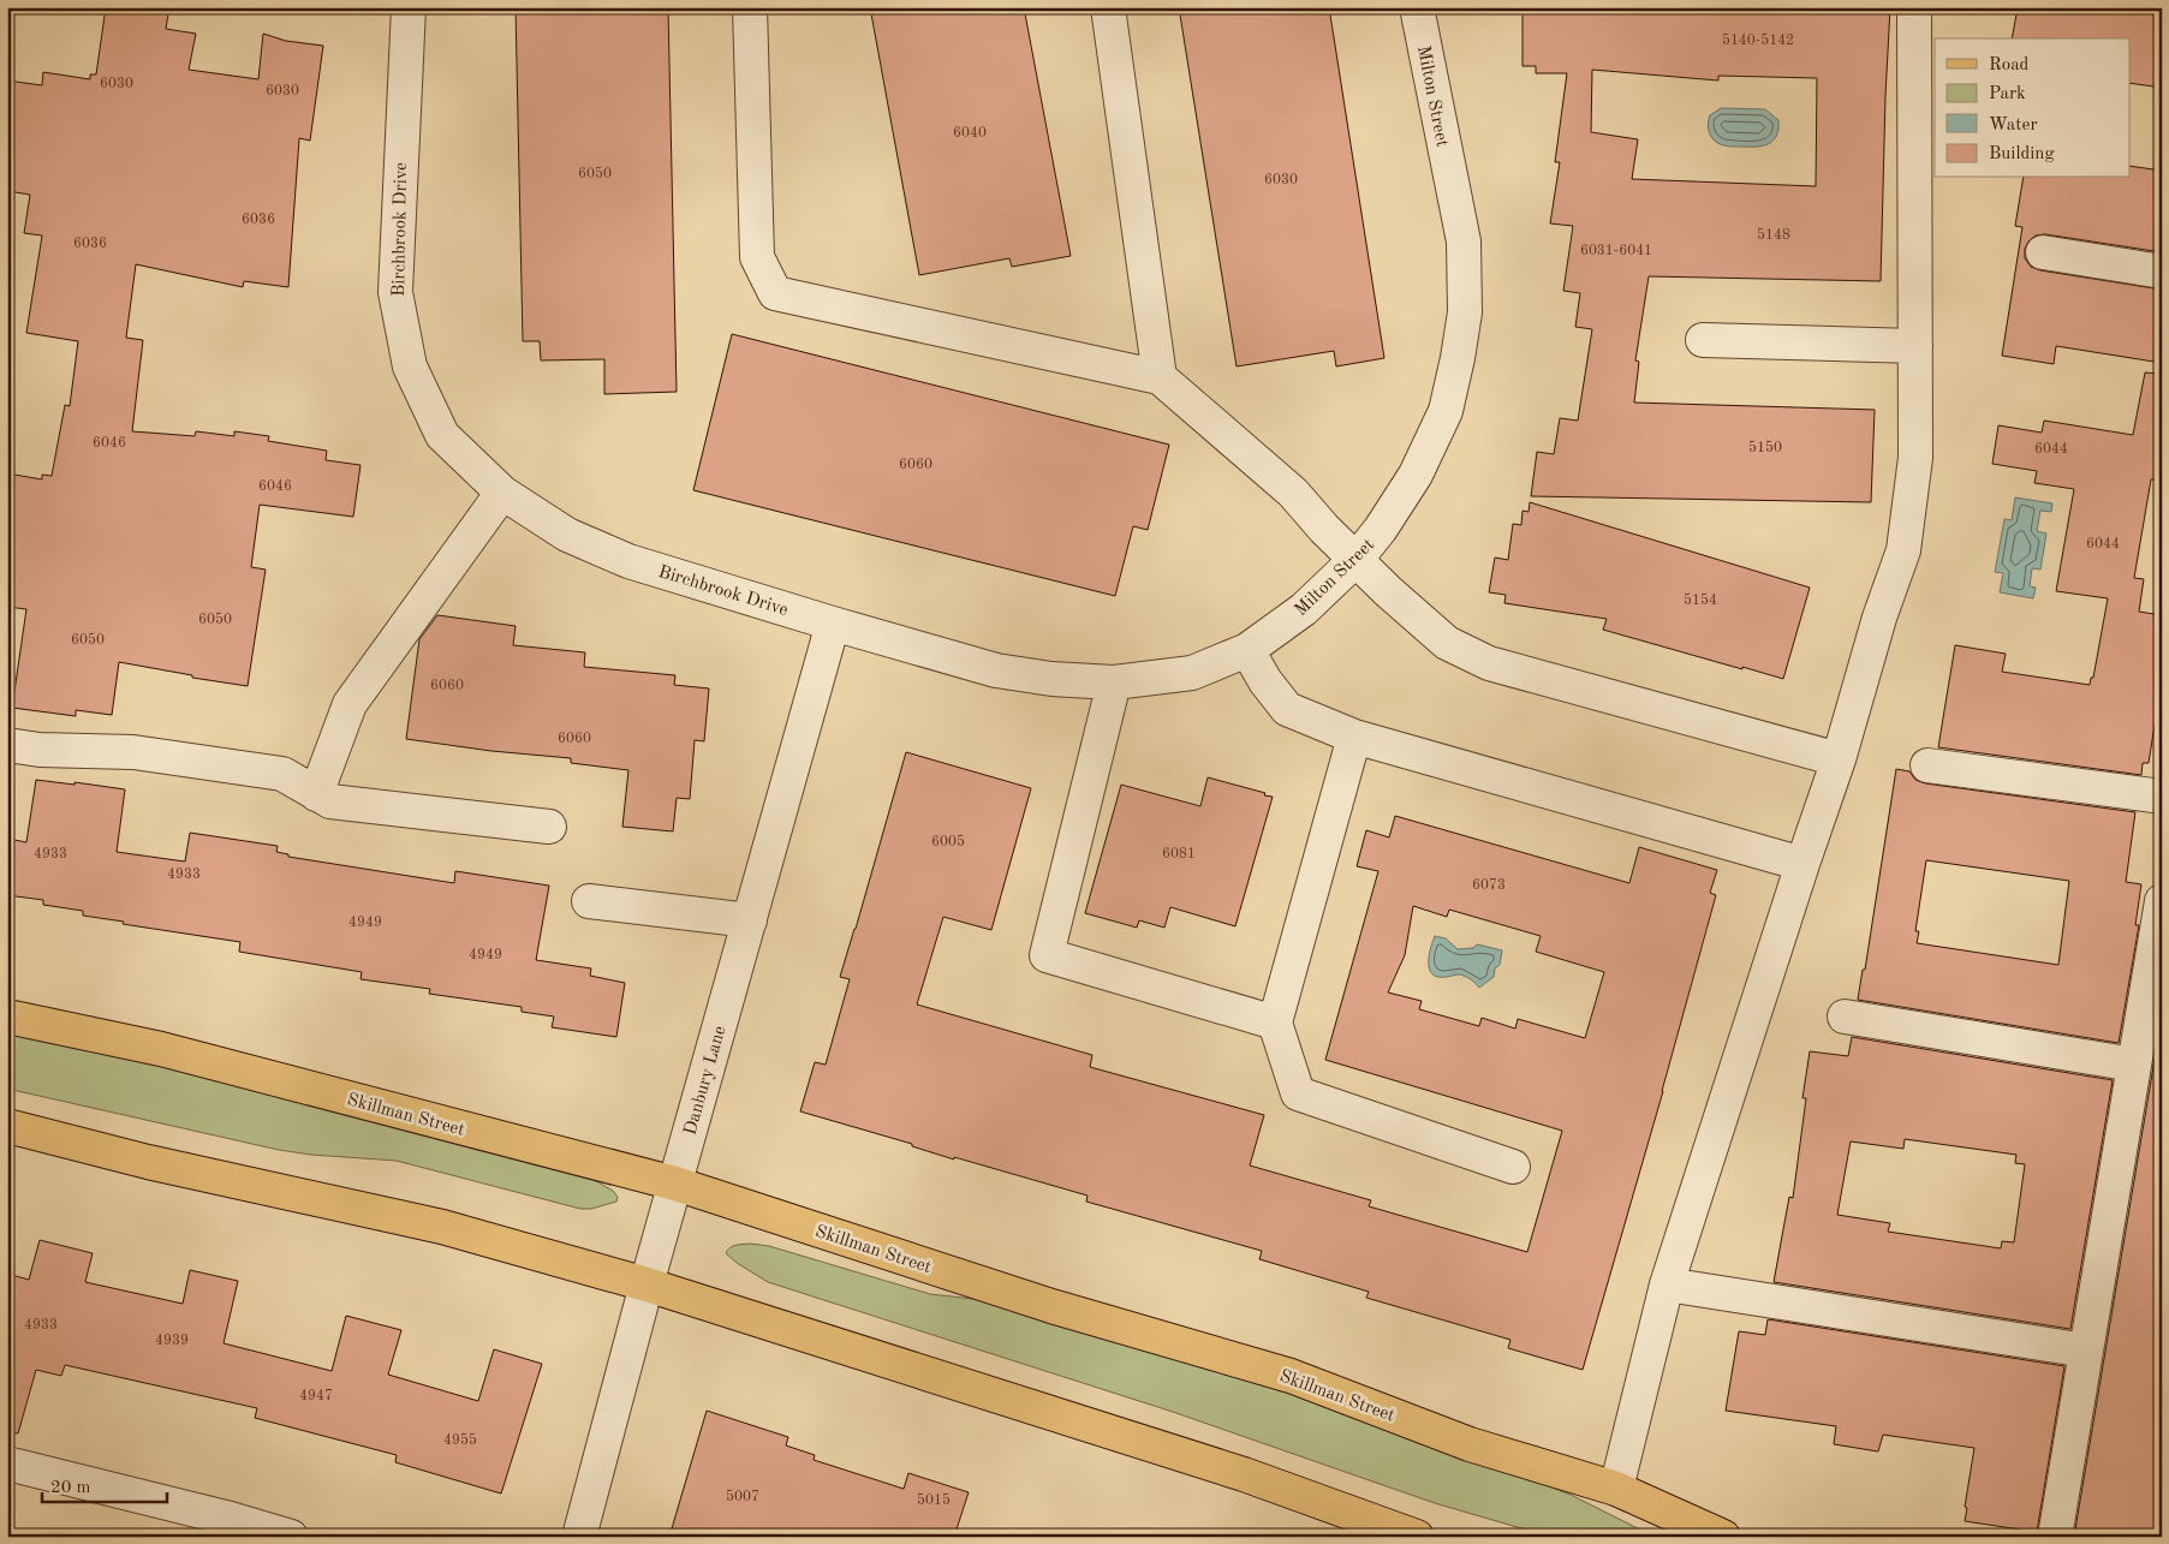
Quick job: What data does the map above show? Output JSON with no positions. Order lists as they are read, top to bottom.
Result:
{
  "streets": {
    "main road": ["Skillman Street"],
    "street": ["Milton Street", "Birchbrook Drive", "Danbury Lane"]
  },
  "crossings": [
    ["Milton Street", "Birchbrook Drive"],
    ["Milton Street", "Danbury Lane"],
    ["Birchbrook Drive", "Danbury Lane"],
    ["Danbury Lane", "Skillman Street"]
  ],
  "house_numbers": [
    "5140-5142",
    "6030",
    "6030",
    "6040",
    "6050",
    "6030",
    "6036",
    "5148",
    "6036",
    "6031-6041",
    "6046",
    "5150",
    "6044",
    "6060",
    "6046",
    "6044",
    "5154",
    "6050",
    "6050",
    "6060",
    "6060",
    "6005",
    "4933",
    "6081",
    "4933",
    "6073",
    "4949",
    "4949",
    "4933",
    "4939",
    "4947",
    "4955",
    "5007",
    "5015"
  ],
  "legend": [
    "Road",
    "Park",
    "Water",
    "Building"
  ],
  "scale_bar": "20 m"
}
